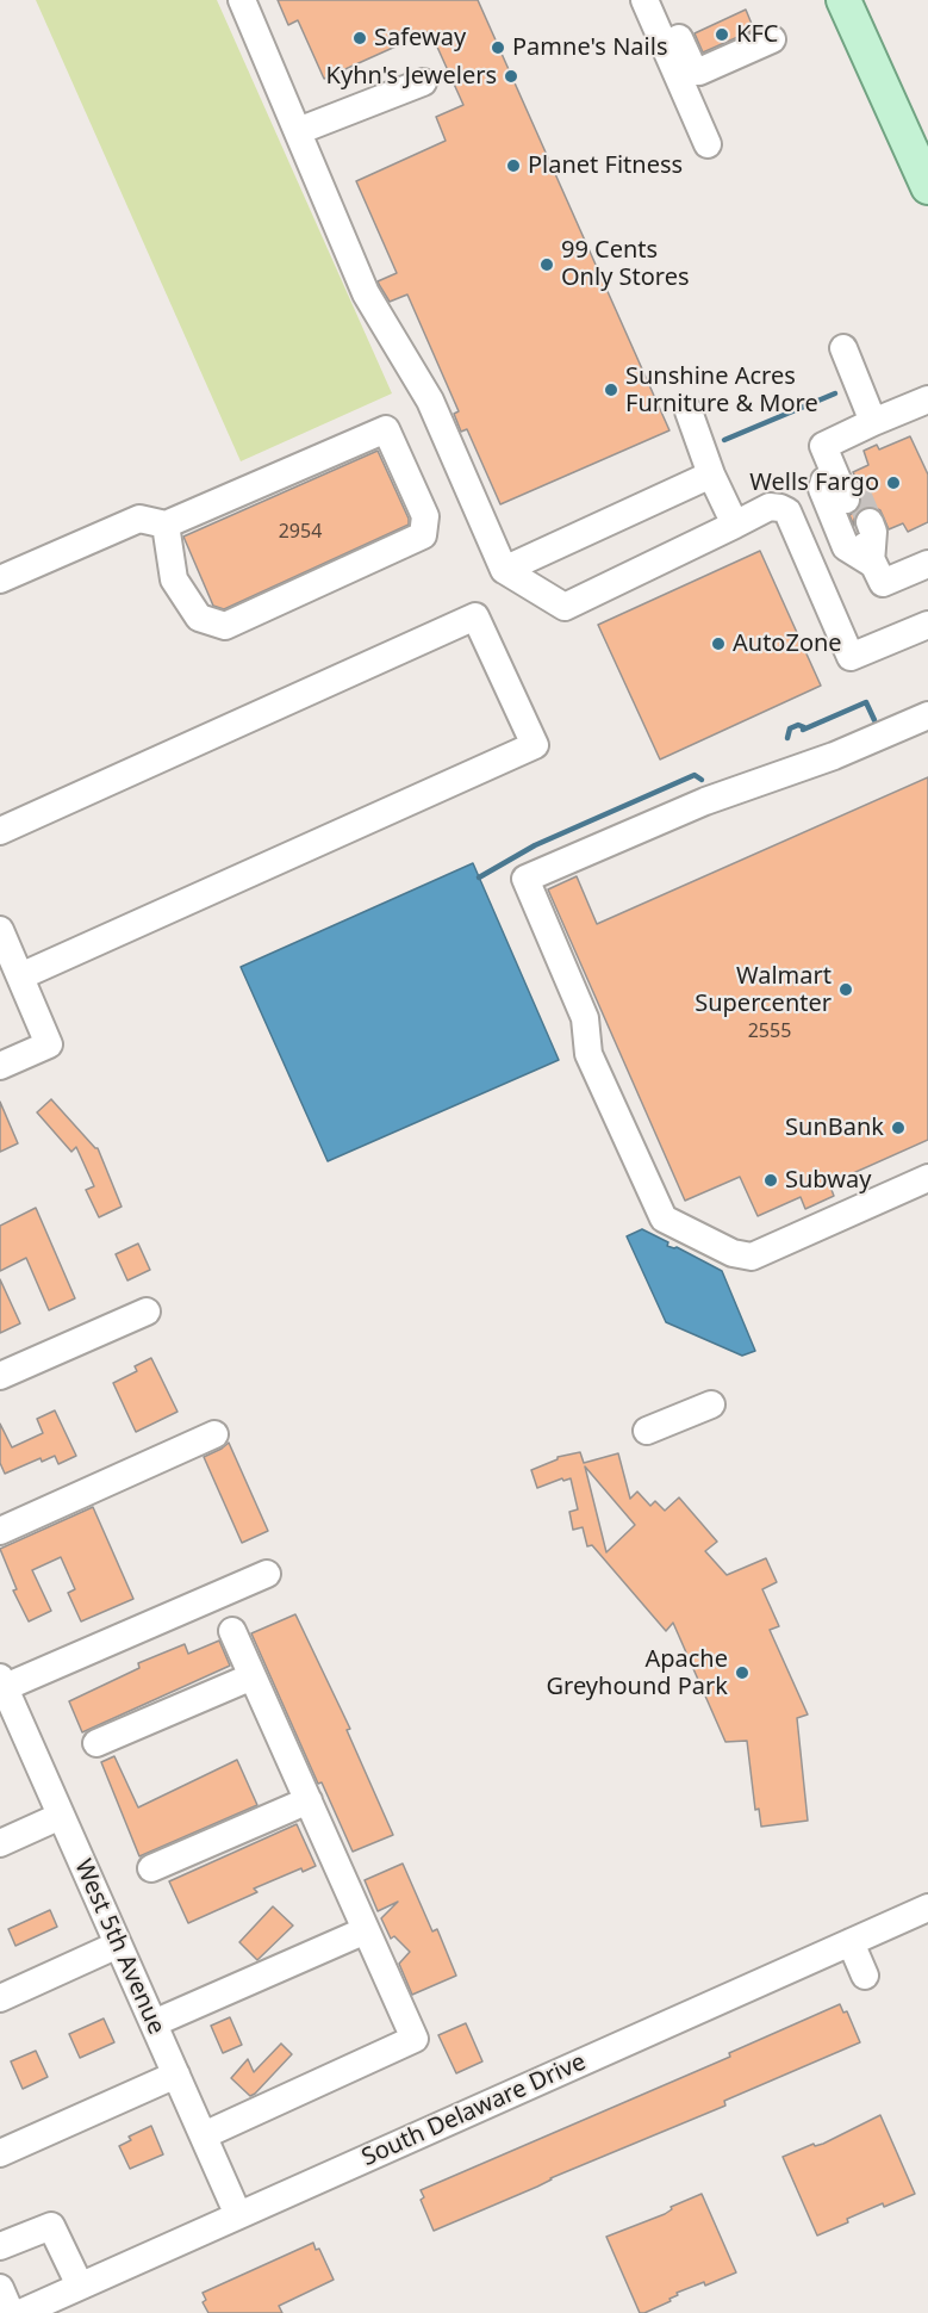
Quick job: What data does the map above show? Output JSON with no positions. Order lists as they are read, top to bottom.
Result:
{
  "streets": {
    "street": ["West 5th Avenue", "South Delaware Drive"]
  },
  "crossings": [
    ["West 5th Avenue", "South Delaware Drive"]
  ],
  "places": [
    "KFC",
    "Safeway",
    "Pamne's Nails",
    "Kyhn's Jewelers",
    "Planet Fitness",
    "99 Cents Only Stores",
    "Sunshine Acres Furniture & More",
    "Wells Fargo",
    "AutoZone",
    "Walmart Supercenter",
    "SunBank",
    "Subway",
    "Apache Greyhound Park"
  ],
  "house_numbers": ["2954", "2555"]
}
